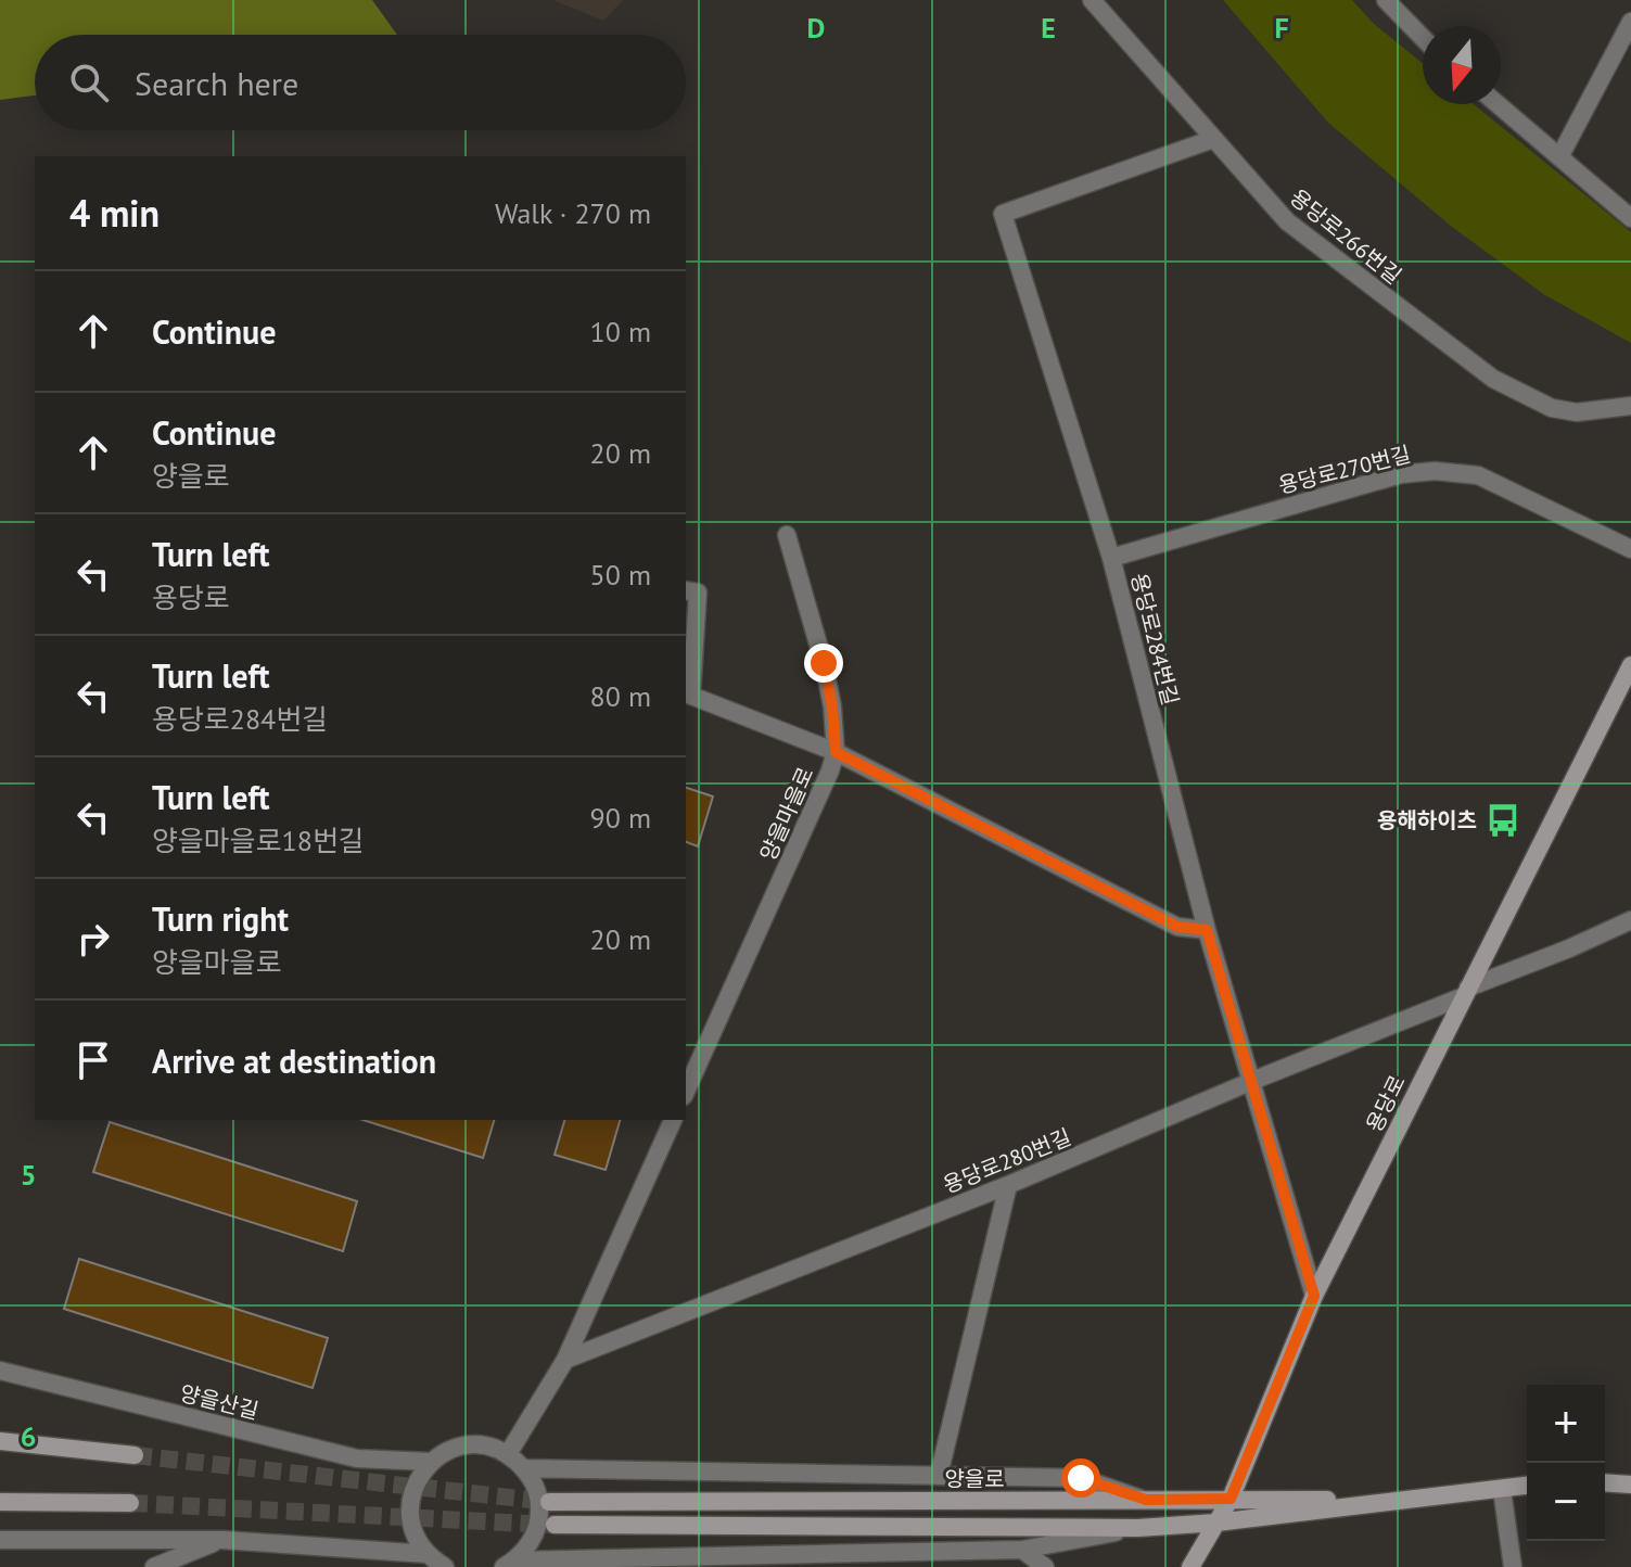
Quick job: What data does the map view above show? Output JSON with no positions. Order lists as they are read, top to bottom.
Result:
{
  "streets": {
    "street": [
      "용당로266번길",
      "용당로270번길",
      "용당로284번길",
      "양을마을로",
      "용당로",
      "용당로280번길",
      "양을산길",
      "양을로"
    ]
  },
  "crossings": [
    ["용당로266번길", "용당로284번길"],
    ["용당로270번길", "용당로284번길"],
    ["용당로284번길", "용당로"],
    ["용당로284번길", "용당로280번길"],
    ["용당로", "용당로280번길"],
    ["용당로", "양을로"]
  ],
  "places": {
    "bus stop": ["용해하이츠"]
  },
  "north": "bottom",
  "page": {
    "search": "Search here",
    "heading": ["4 min", "Walk · 270 m"],
    "list": [
      ["Continue", "10 m"],
      ["Continue", "양을로", "20 m"],
      ["Turn left", "용당로", "50 m"],
      ["Turn left", "용당로284번길", "80 m"],
      ["Turn left", "양을마을로18번길", "90 m"],
      ["Turn right", "양을마을로", "20 m"],
      "Arrive at destination"
    ],
    "map_buttons": ["+", "−"]
  },
  "grid": {
    "columns": ["D", "E", "F"],
    "rows": ["5", "6"]
  }
}
